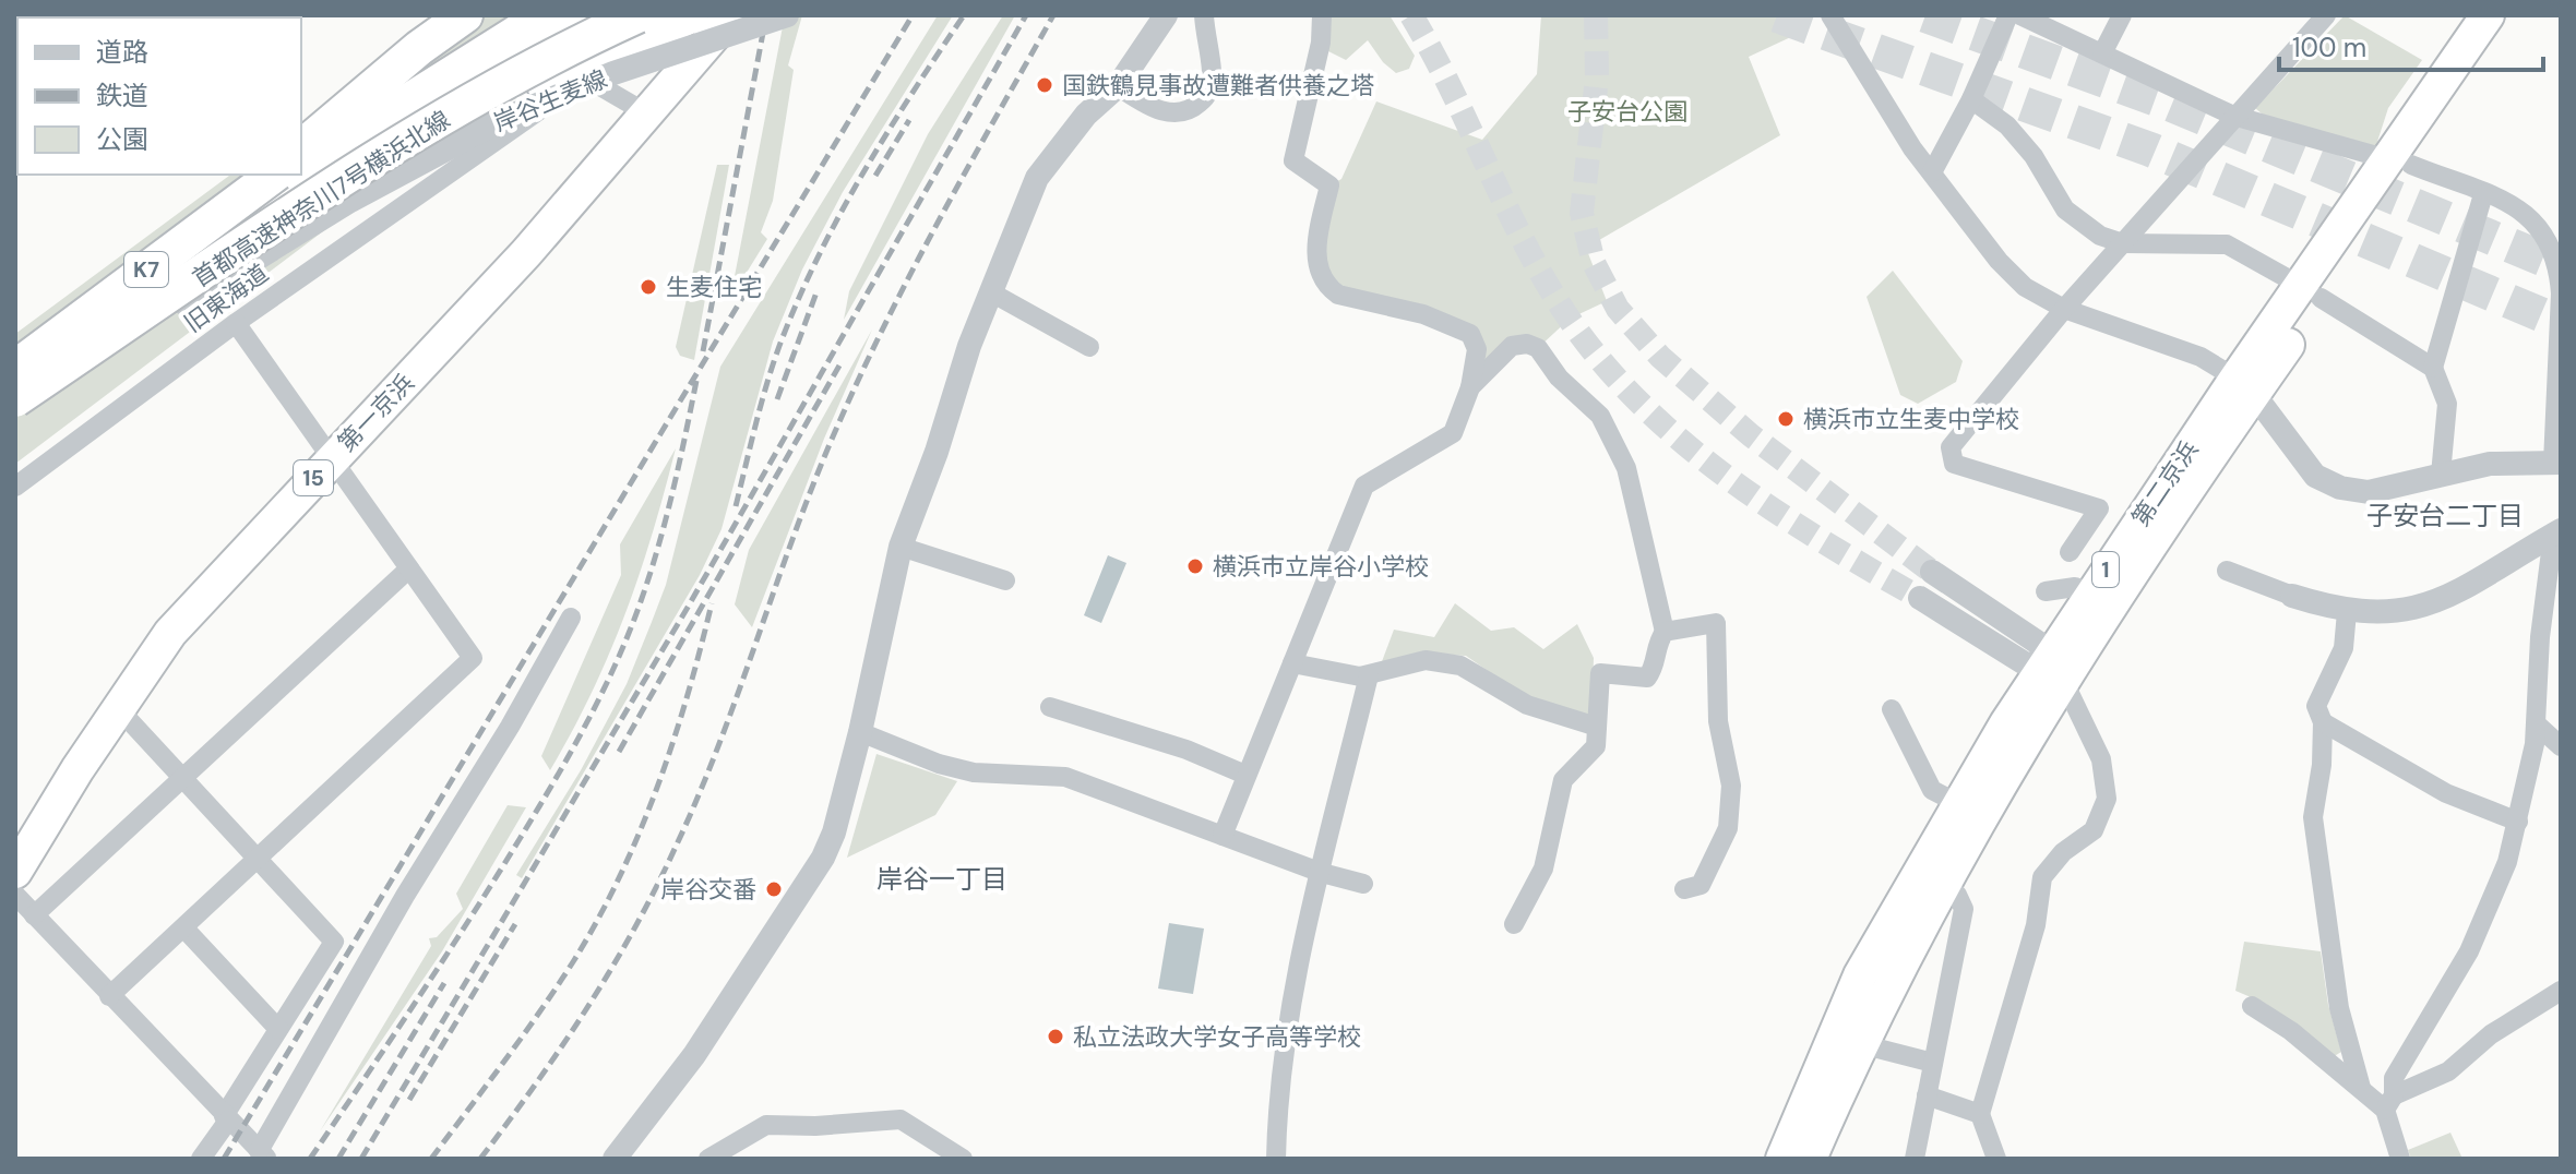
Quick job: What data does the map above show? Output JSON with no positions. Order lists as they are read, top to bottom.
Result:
{
  "streets": {
    "highway": [
      "首都高速神奈川7号横浜北線",
      "K7",
      "第一京浜",
      "15",
      "第二京浜",
      "1"
    ],
    "street": ["岸谷生麦線", "旧東海道"]
  },
  "crossings": [
    ["岸谷生麦線", "首都高速神奈川7号横浜北線"],
    ["旧東海道", "第一京浜"]
  ],
  "districts": ["子安台二丁目", "岸谷一丁目"],
  "parks": ["子安台公園"],
  "places": [
    "国鉄鶴見事故遭難者供養之塔",
    "生麦住宅",
    "横浜市立生麦中学校",
    "横浜市立岸谷小学校",
    "岸谷交番",
    "私立法政大学女子高等学校"
  ],
  "legend": ["道路", "鉄道", "公園"],
  "scale_bar": "100 m"
}
